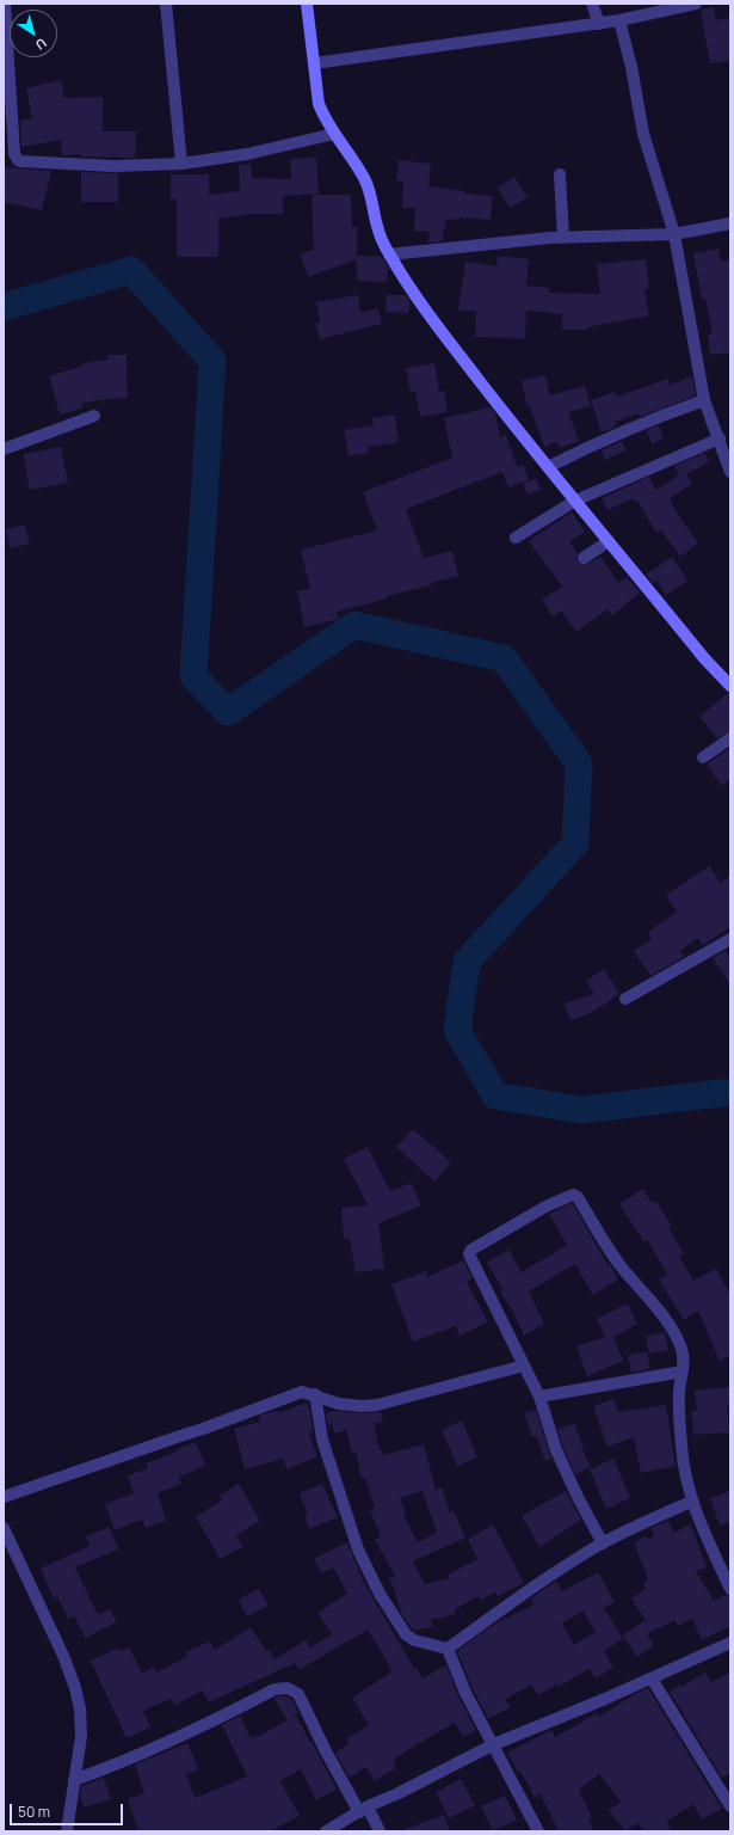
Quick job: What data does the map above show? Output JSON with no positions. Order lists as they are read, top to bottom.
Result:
{
  "scale_bar": "50 m",
  "north": "bottom right"
}
